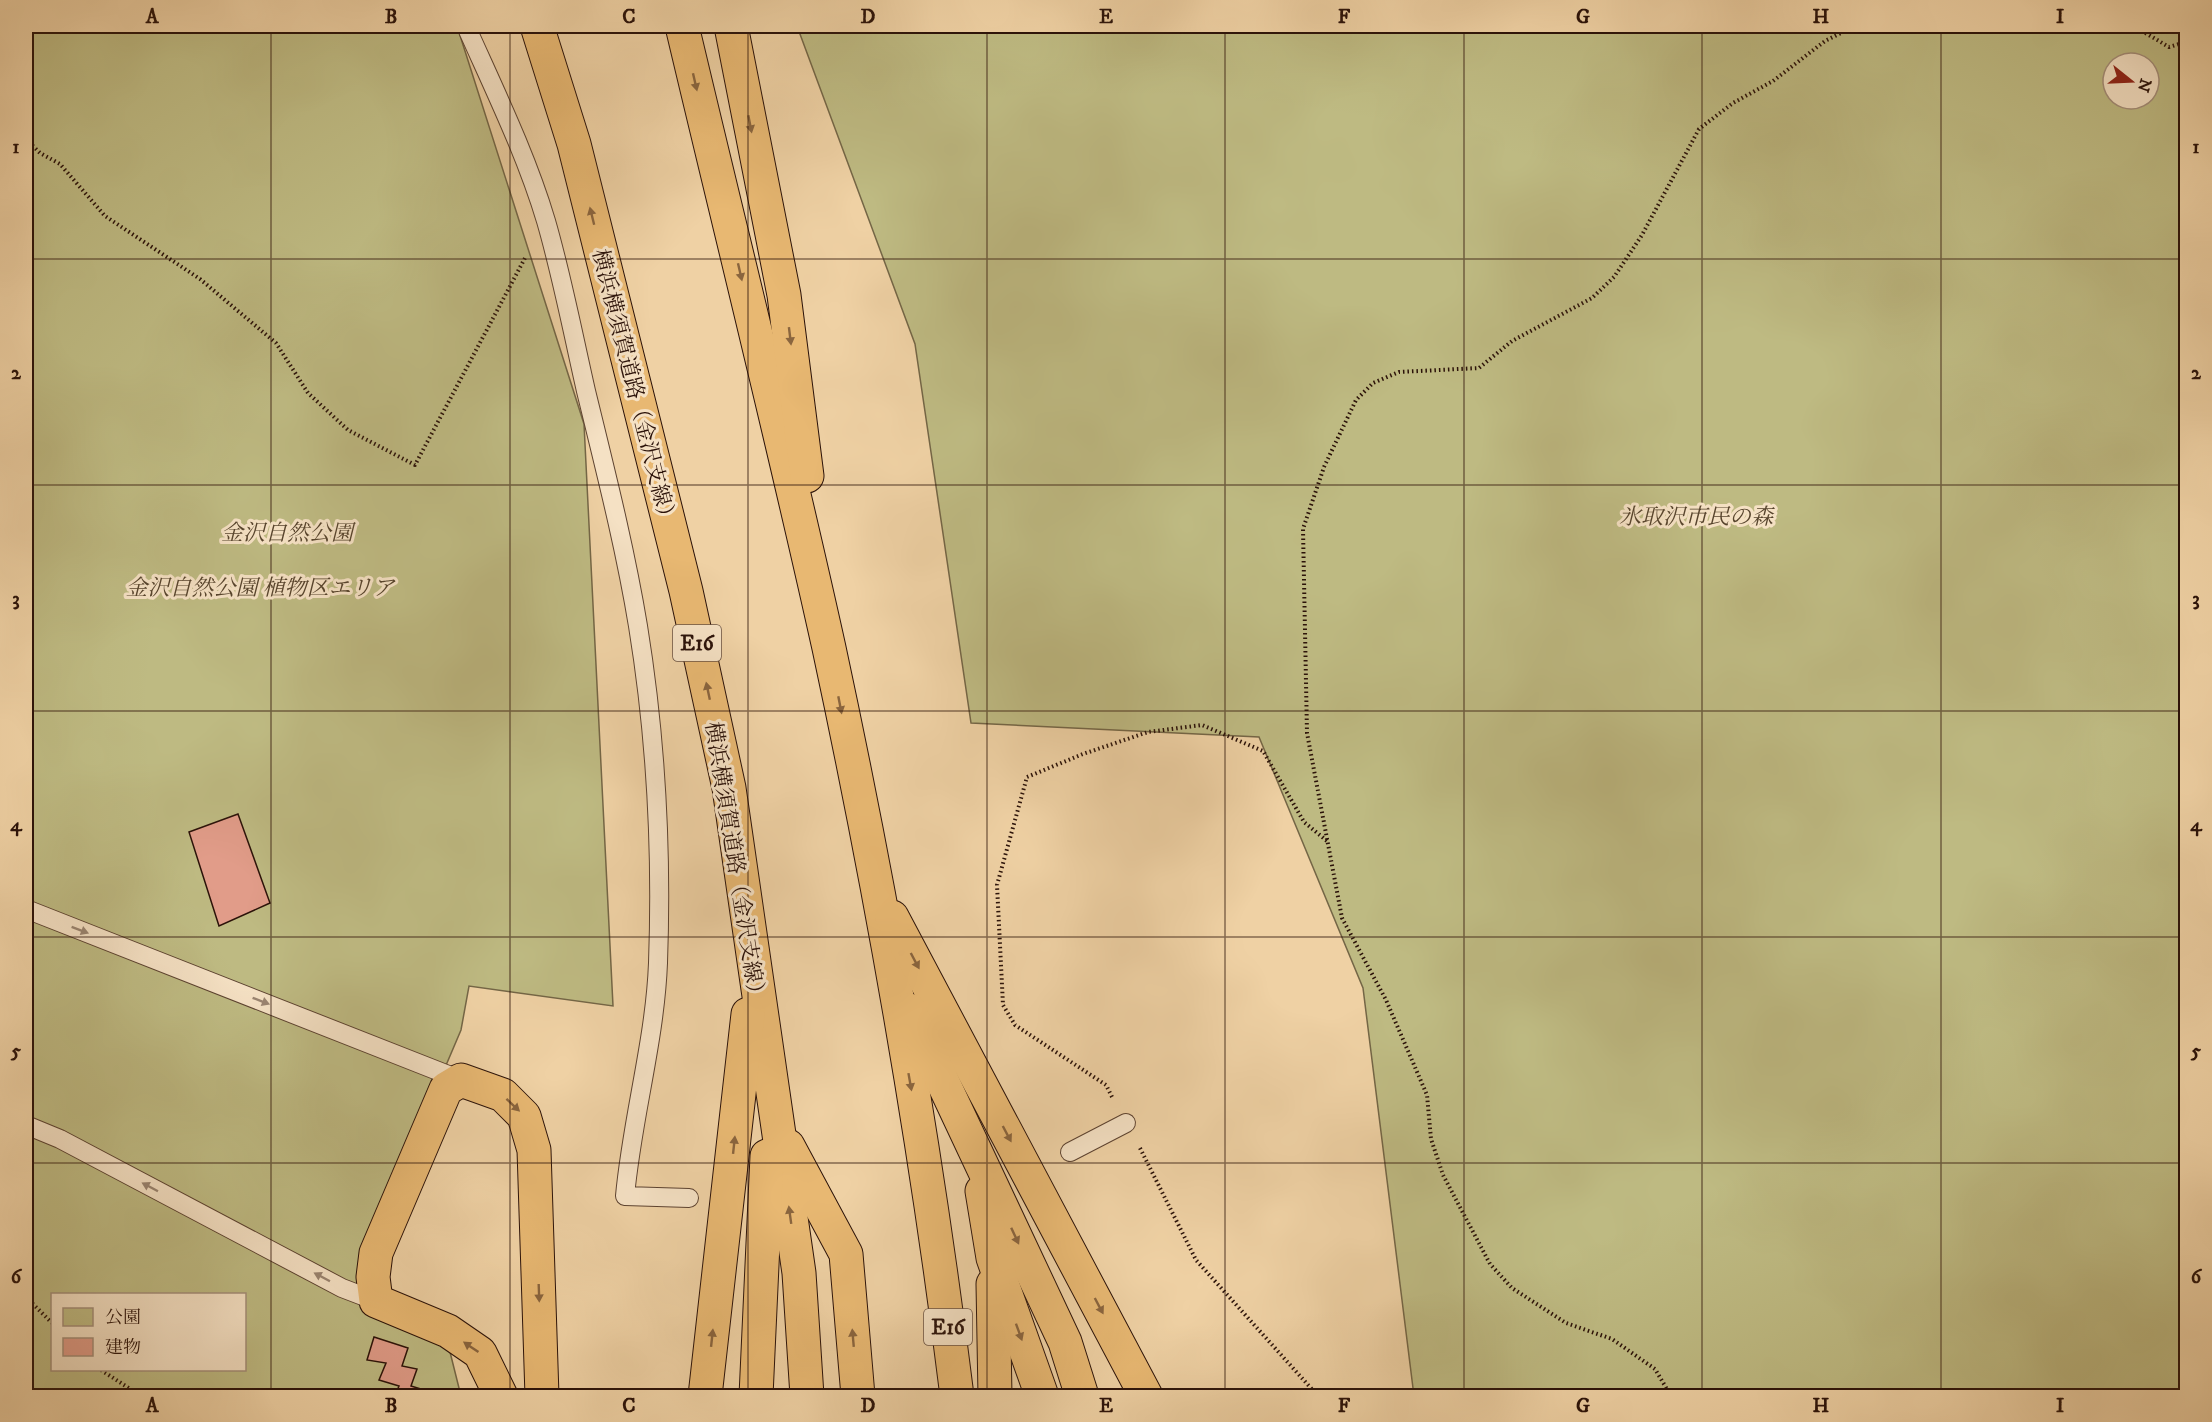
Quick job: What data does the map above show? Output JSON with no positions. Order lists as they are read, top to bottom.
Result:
{
  "streets": {
    "highway": ["横浜横須賀道路（金沢支線）", "E16"]
  },
  "parks": ["氷取沢市民の森", "金沢自然公園", "金沢自然公園 植物区エリア"],
  "legend": ["公園", "建物"],
  "north": "right",
  "grid": {
    "columns": [
      "A",
      "B",
      "C",
      "D",
      "E",
      "F",
      "G",
      "H",
      "I"
    ],
    "rows": [
      "1",
      "2",
      "3",
      "4",
      "5",
      "6"
    ]
  }
}
